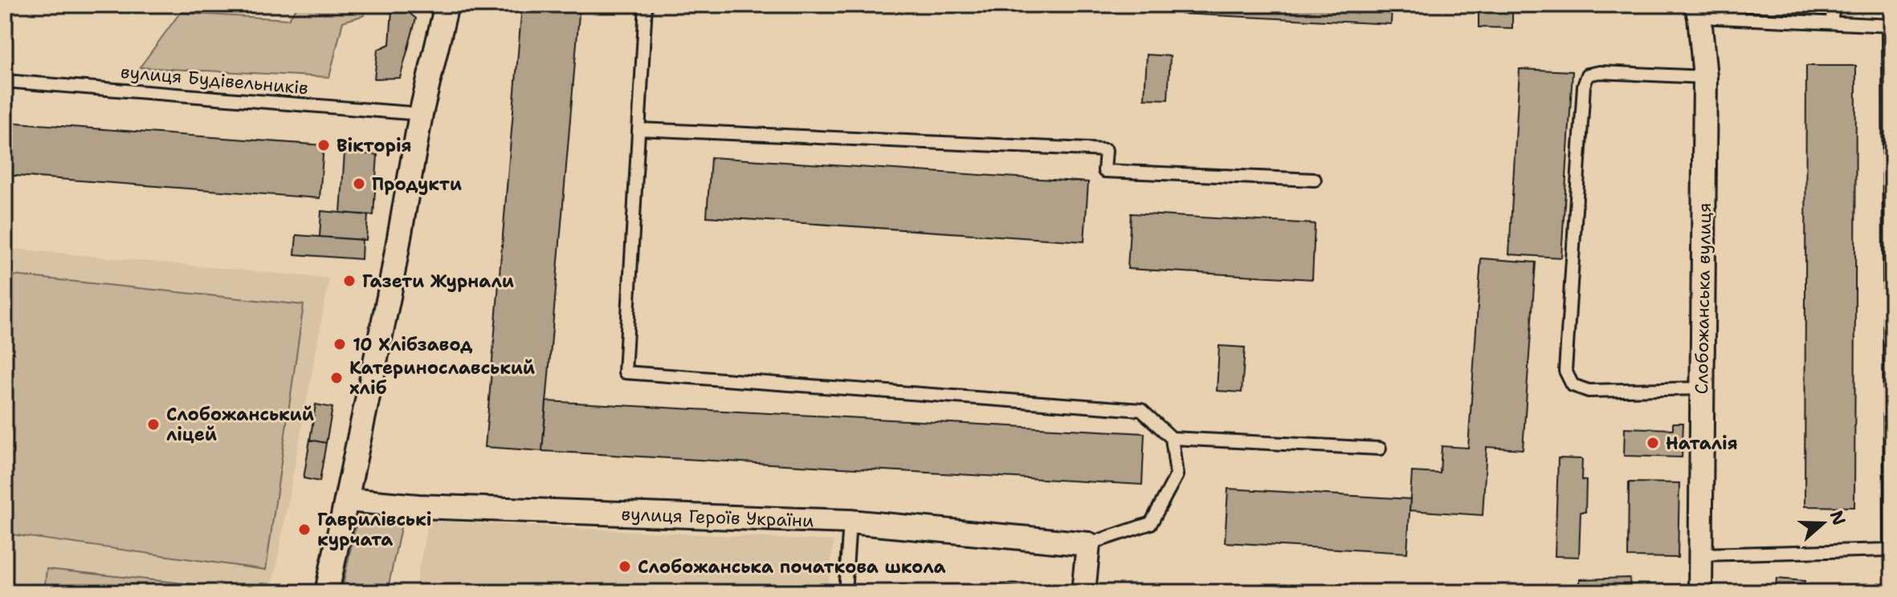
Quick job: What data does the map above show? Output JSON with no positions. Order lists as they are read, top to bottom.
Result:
{
  "streets": {
    "street": ["Слобожанська вулиця", "вулиця Героїв України"],
    "lane": ["вулиця Будівельників"]
  },
  "places": [
    "Вікторія",
    "Продукти",
    "Газети Журнали",
    "10 Хлібзавод",
    "Катеринославський хліб",
    "Слобожанський ліцей",
    "Наталія",
    "Гаврилівські курчата",
    "Cлобожанська початкова школа"
  ],
  "north": "right"
}
